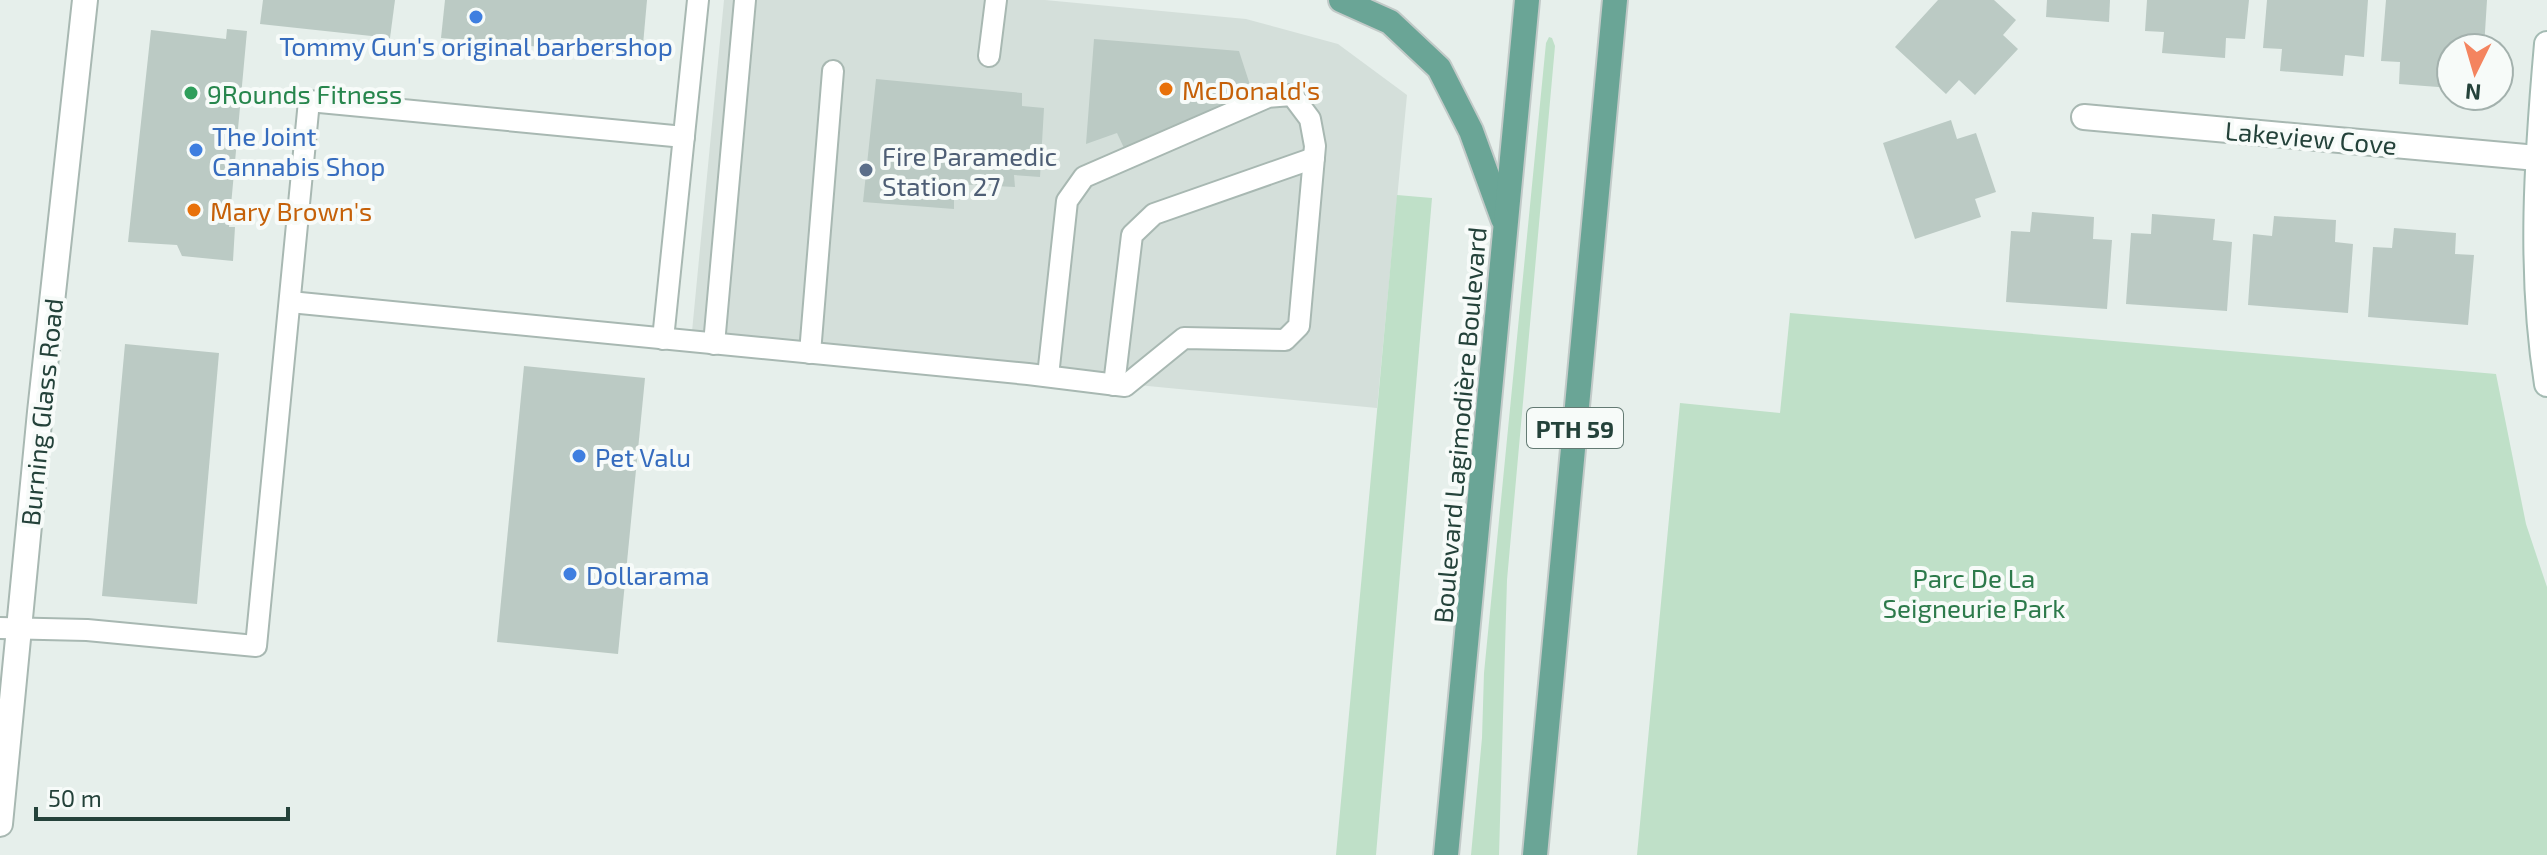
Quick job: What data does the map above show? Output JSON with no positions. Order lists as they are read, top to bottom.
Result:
{
  "streets": {
    "main road": ["Boulevard Lagimodière Boulevard", "PTH 59"],
    "street": ["Lakeview Cove", "Burning Glass Road"]
  },
  "parks": ["Parc De La Seigneurie Park"],
  "places": [
    "Tommy Gun's original barbershop",
    "McDonald's",
    "9Rounds Fitness",
    "The Joint Cannabis Shop",
    "Fire Paramedic Station 27",
    "Mary Brown's",
    "Pet Valu",
    "Dollarama"
  ],
  "scale_bar": "50 m",
  "north": "bottom"
}
